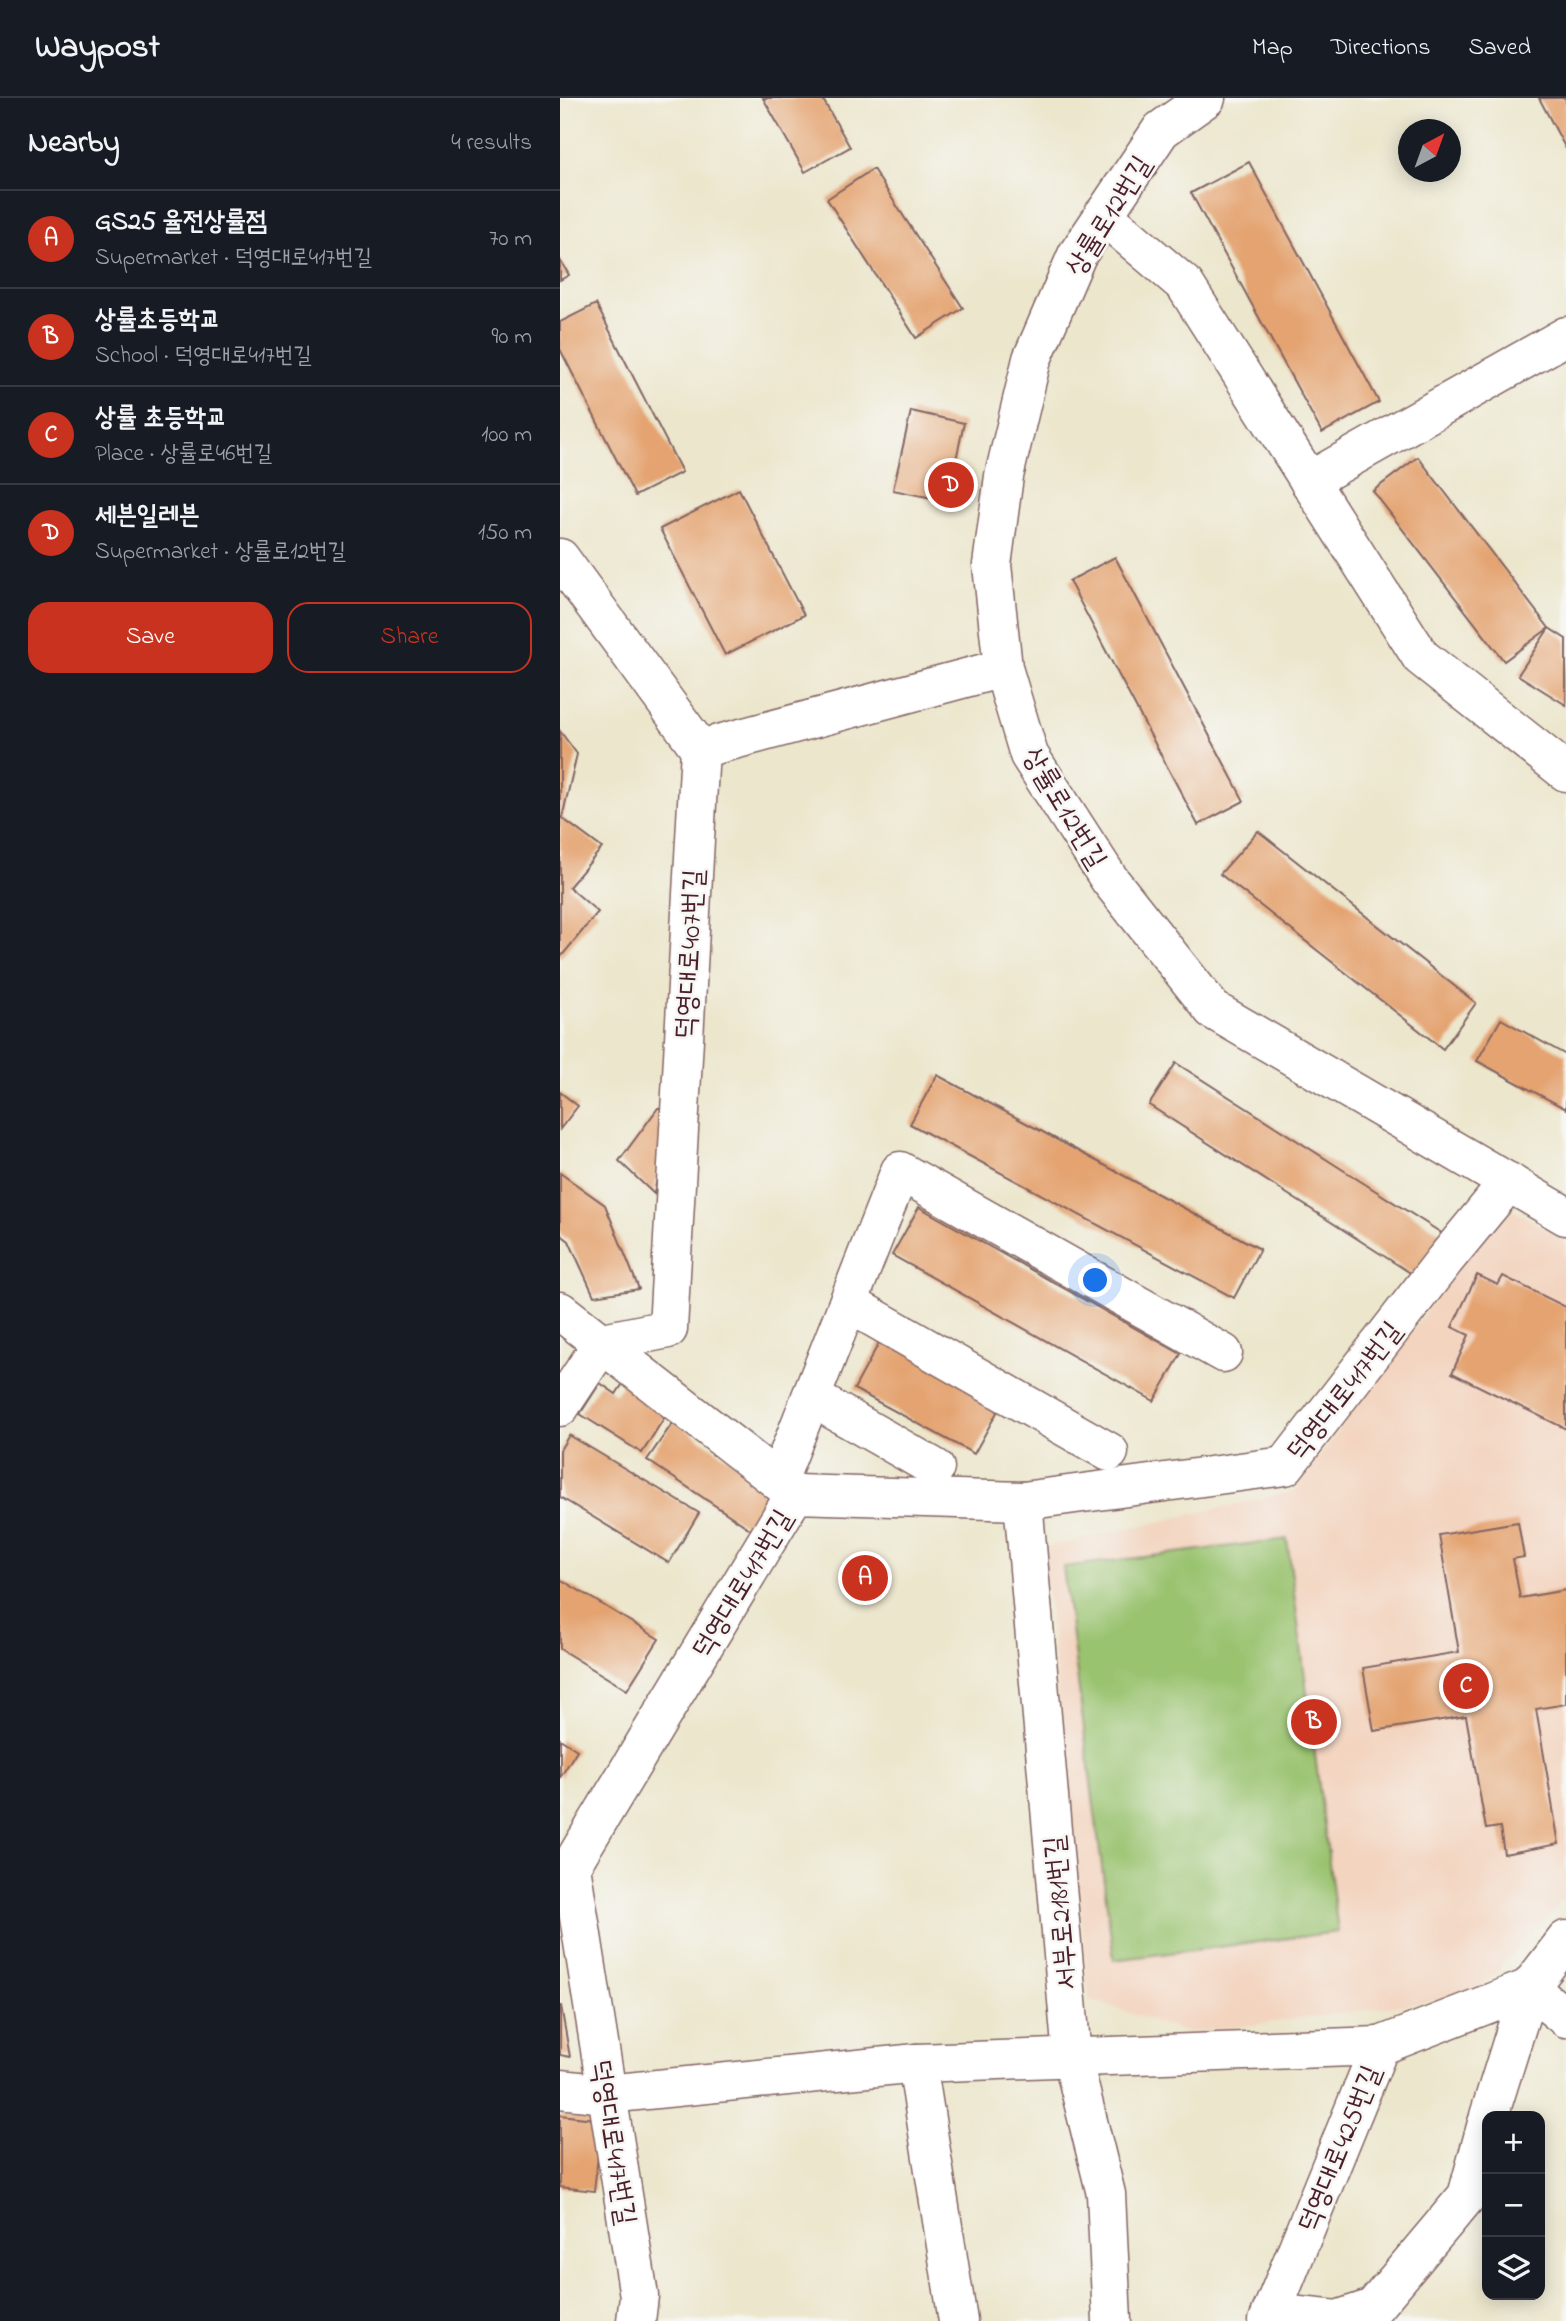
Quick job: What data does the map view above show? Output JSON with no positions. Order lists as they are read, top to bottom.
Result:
{
  "streets": {
    "street": [
      "상률로12번길",
      "덕영대로407번길",
      "덕영대로417번길",
      "서부로2181번길",
      "덕영대로425번길"
    ]
  },
  "crossings": [
    ["상률로12번길", "덕영대로417번길"],
    ["덕영대로417번길", "서부로2181번길"]
  ],
  "north": "top right",
  "page": {
    "header": "Waypost",
    "nav": ["Map", "Directions", "Saved"],
    "heading": ["Nearby", "4 results"],
    "list": [
      {
        "mark": "A",
        "name": "GS25 율전상률점",
        "note": "Supermarket · 덕영대로417번길",
        "value": "70 m"
      },
      {
        "mark": "B",
        "name": "상률초등학교",
        "note": "School · 덕영대로417번길",
        "value": "90 m"
      },
      {
        "mark": "C",
        "name": "상률 초등학교",
        "note": "Place · 상률로46번길",
        "value": "100 m"
      },
      {
        "mark": "D",
        "name": "세븐일레븐",
        "note": "Supermarket · 상률로12번길",
        "value": "150 m"
      }
    ],
    "pins": [
      "D",
      "A",
      "C",
      "B"
    ],
    "buttons": ["Save", "Share"],
    "map_buttons": ["+", "−"]
  }
}
